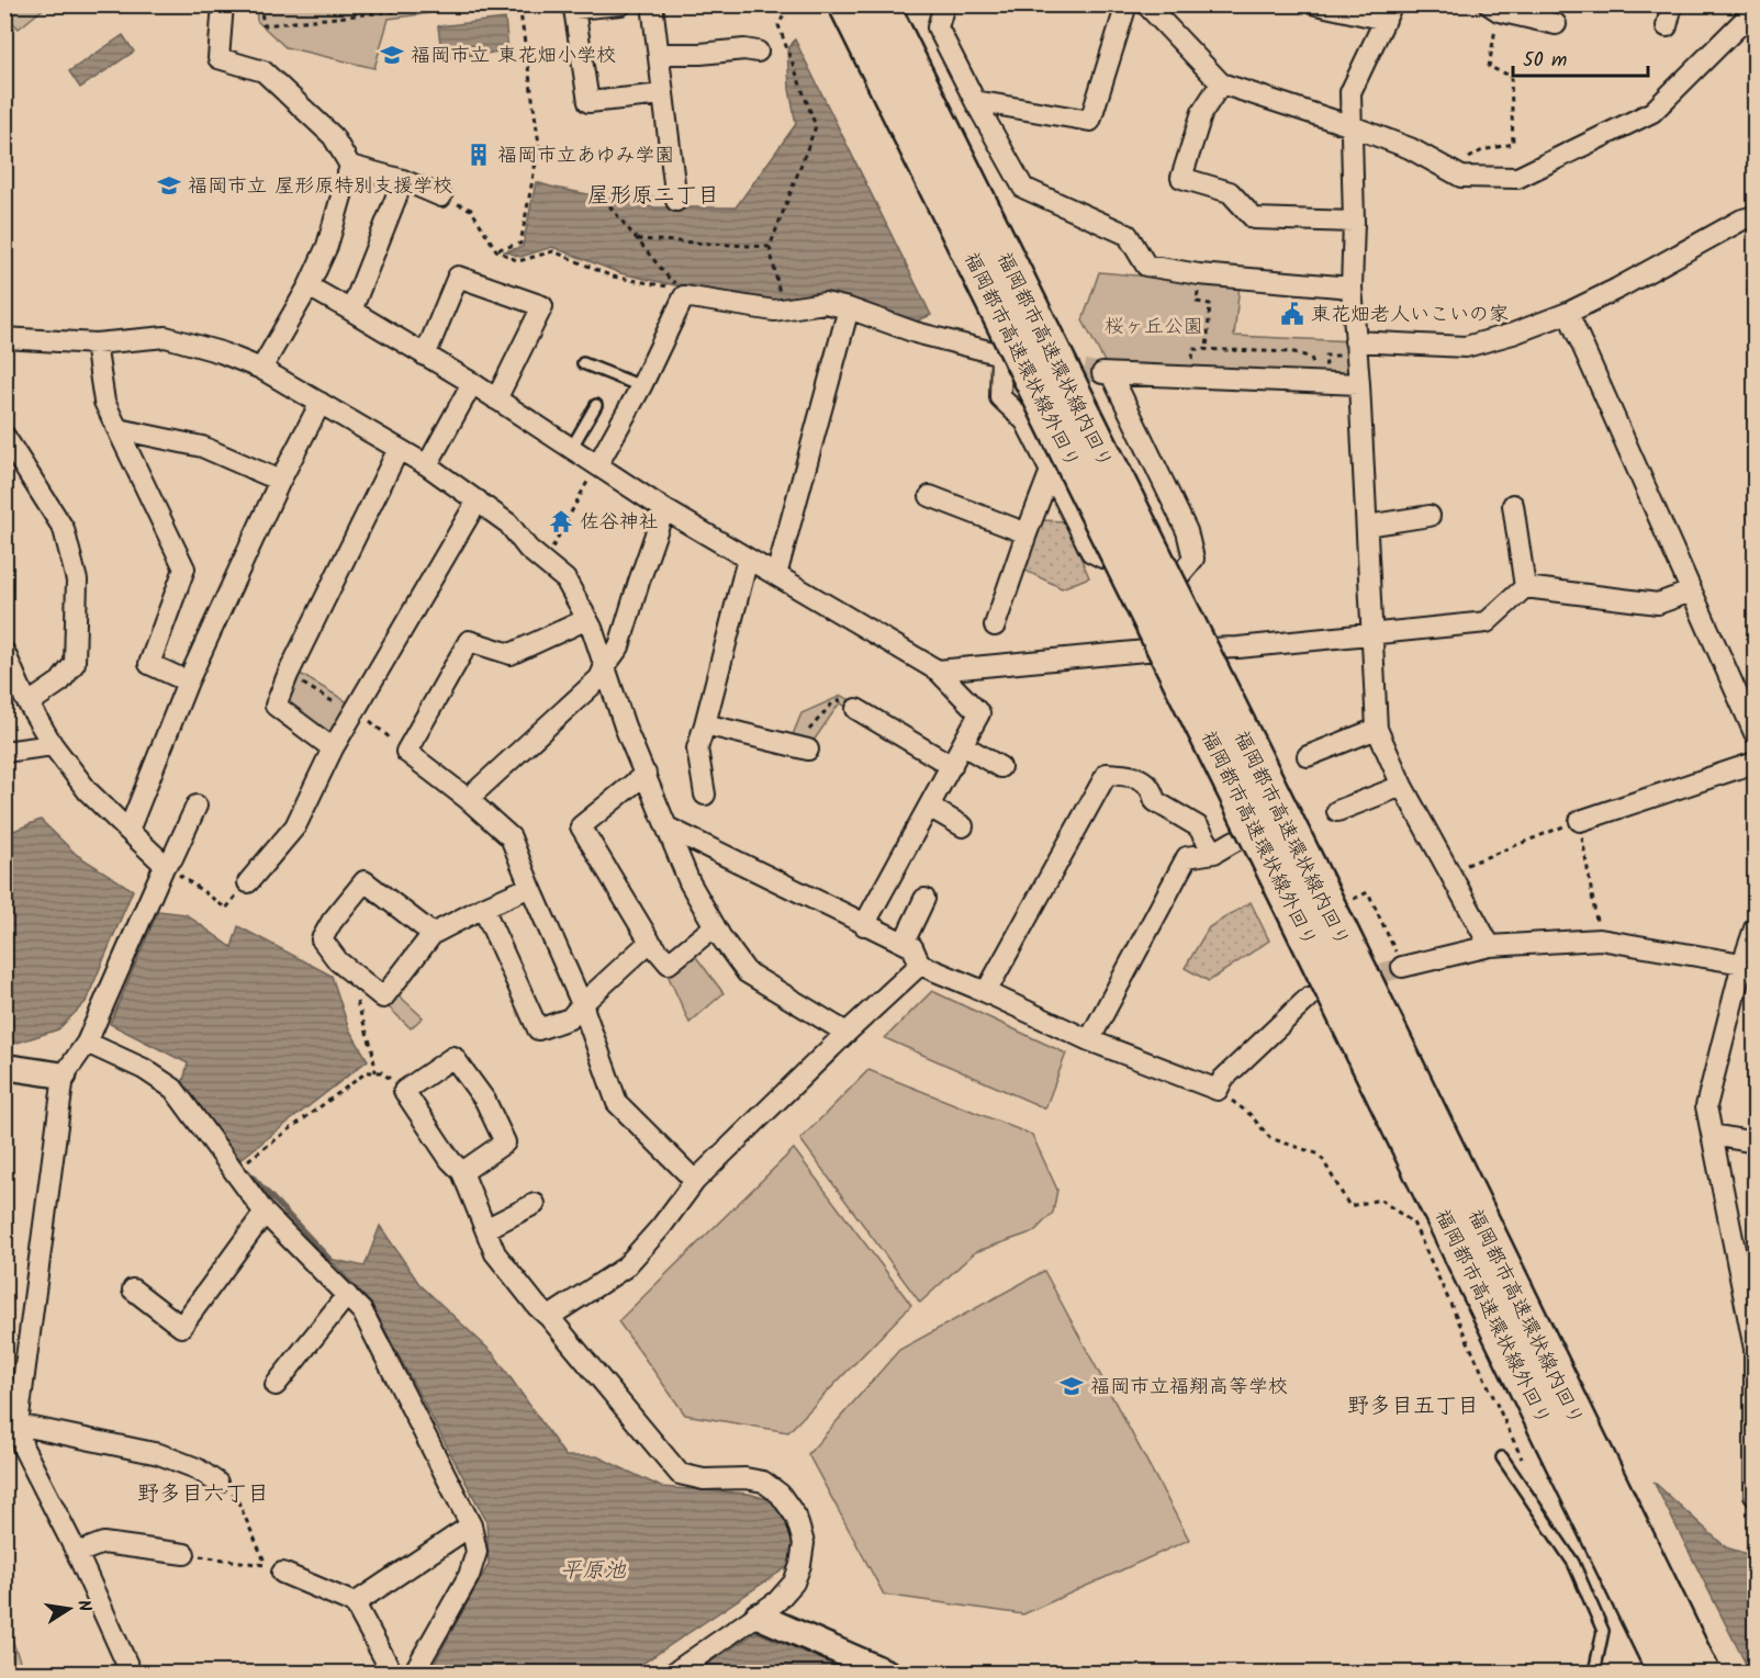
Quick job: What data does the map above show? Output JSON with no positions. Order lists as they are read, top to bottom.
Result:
{
  "streets": {
    "highway": ["福岡都市高速環状線外回り", "福岡都市高速環状線内回り"]
  },
  "districts": ["屋形原二丁目", "野多目五丁目", "野多目六丁目"],
  "water": ["平原池"],
  "parks": ["桜ヶ丘公園"],
  "places": {
    "school or university": ["福岡市立 東花畑小学校", "福岡市立 屋形原特別支援学校", "福岡市立福翔高等学校"],
    "building": ["福岡市立あゆみ学園"],
    "public building": ["東花畑老人いこいの家"],
    "temple": ["佐谷神社"]
  },
  "scale_bar": "50 m",
  "north": "right"
}
